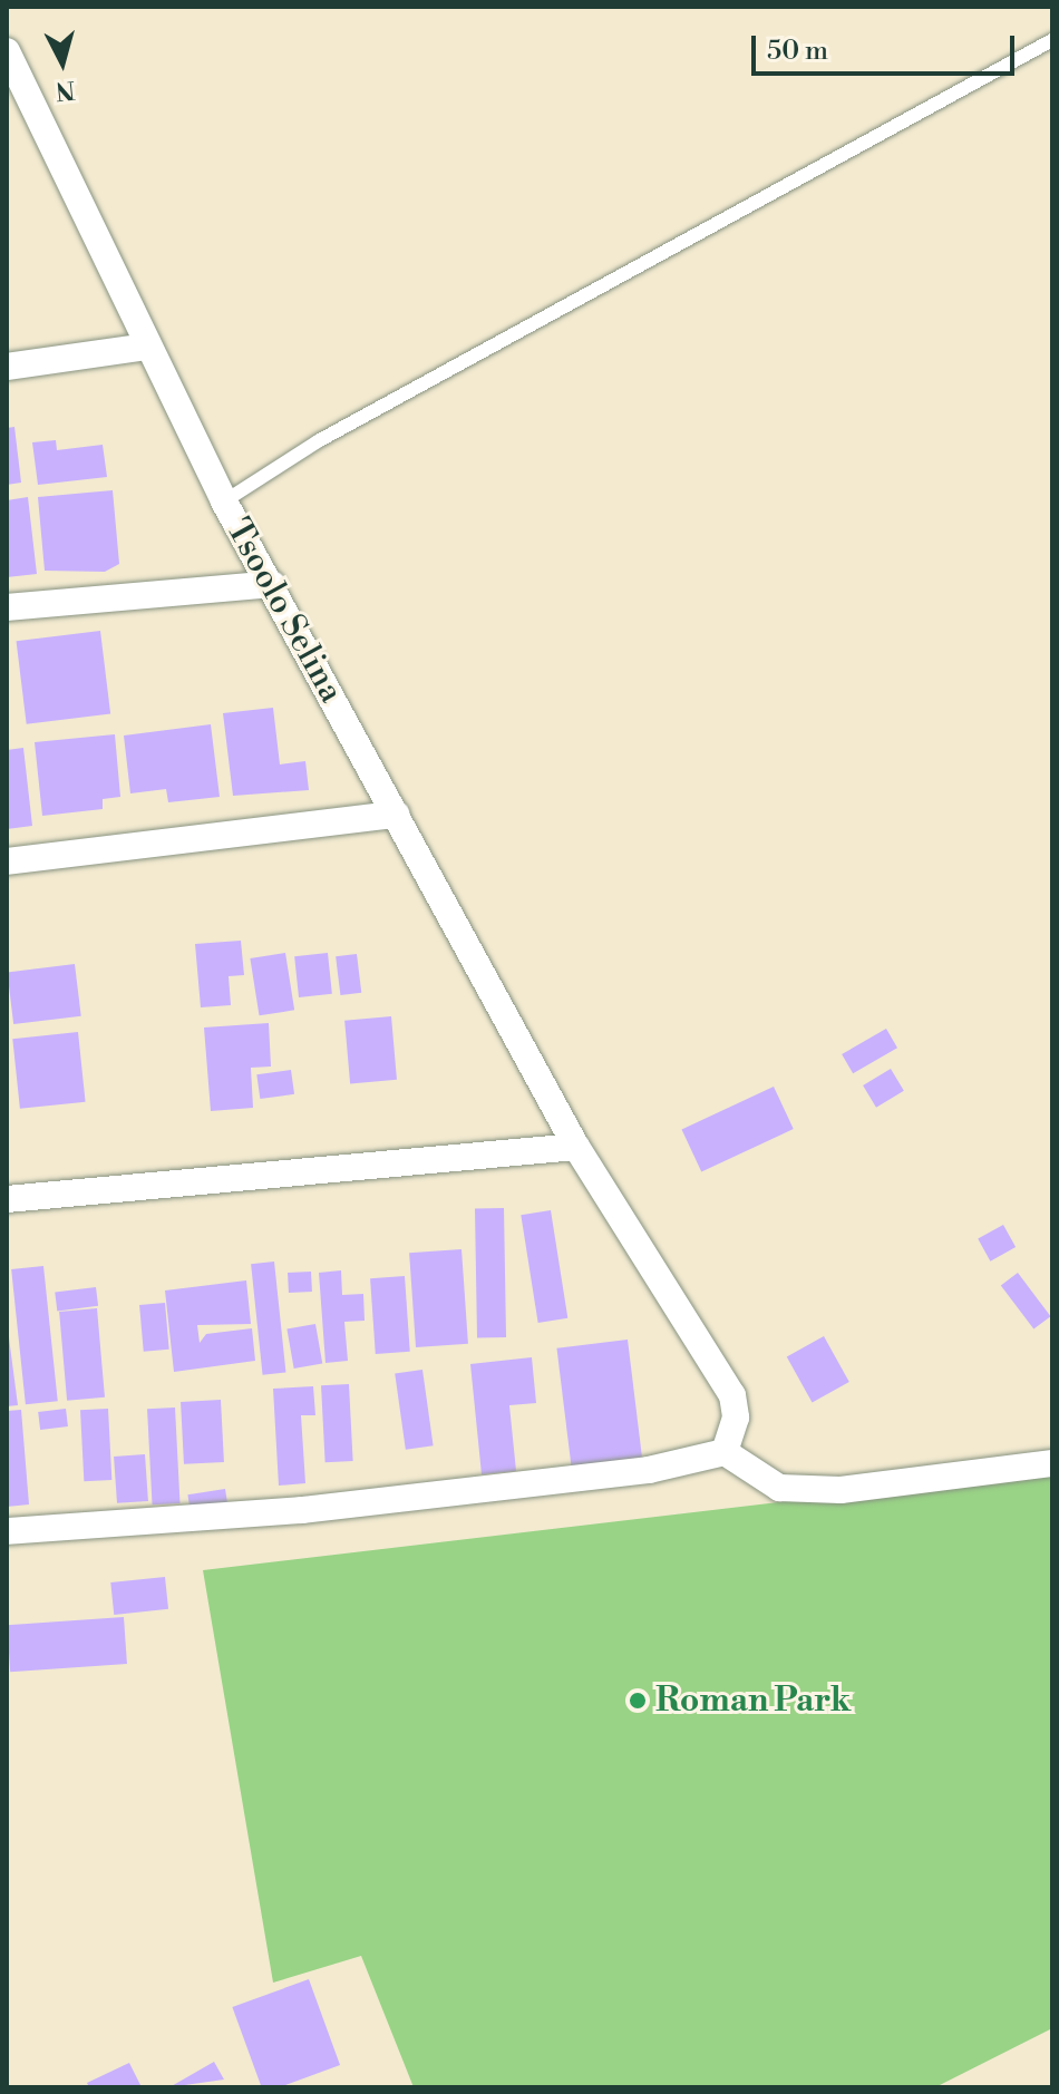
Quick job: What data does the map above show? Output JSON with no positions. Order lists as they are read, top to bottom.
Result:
{
  "streets": {
    "street": ["Tsoolo Selina"]
  },
  "places": ["Roman Park"],
  "scale_bar": "50 m",
  "north": "bottom"
}
